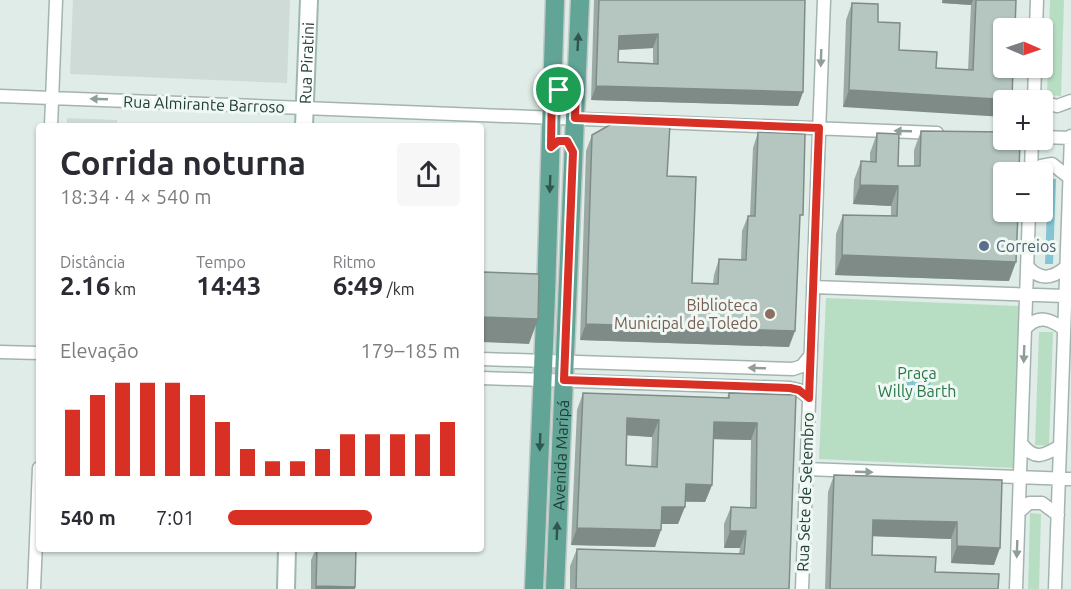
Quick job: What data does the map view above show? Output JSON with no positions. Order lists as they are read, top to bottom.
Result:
{
  "streets": {
    "main road": ["Avenida Maripá"],
    "street": ["Rua Piratini", "Rua Almirante Barroso", "Rua Sete de Setembro"]
  },
  "crossings": [
    ["Rua Piratini", "Rua Almirante Barroso"],
    ["Rua Almirante Barroso", "Avenida Maripá"],
    ["Rua Almirante Barroso", "Rua Sete de Setembro"]
  ],
  "one_way": ["Rua Almirante Barroso"],
  "parks": ["Praça Willy Barth"],
  "places": ["Correios", "Biblioteca Municipal de Toledo"],
  "north": "right",
  "page": {
    "map_buttons": ["+", "−"],
    "heading": ["Corrida noturna", "18:34 · 4 × 540 m"],
    "stats": [
      ["Distância", "2.16 km"],
      ["Tempo", "14:43"],
      ["Ritmo", "6:49 /km"]
    ],
    "chart": ["Elevação", "179–185 m"],
    "list": [
      {
        "name": "540 m",
        "note": "7:01"
      }
    ]
  }
}
